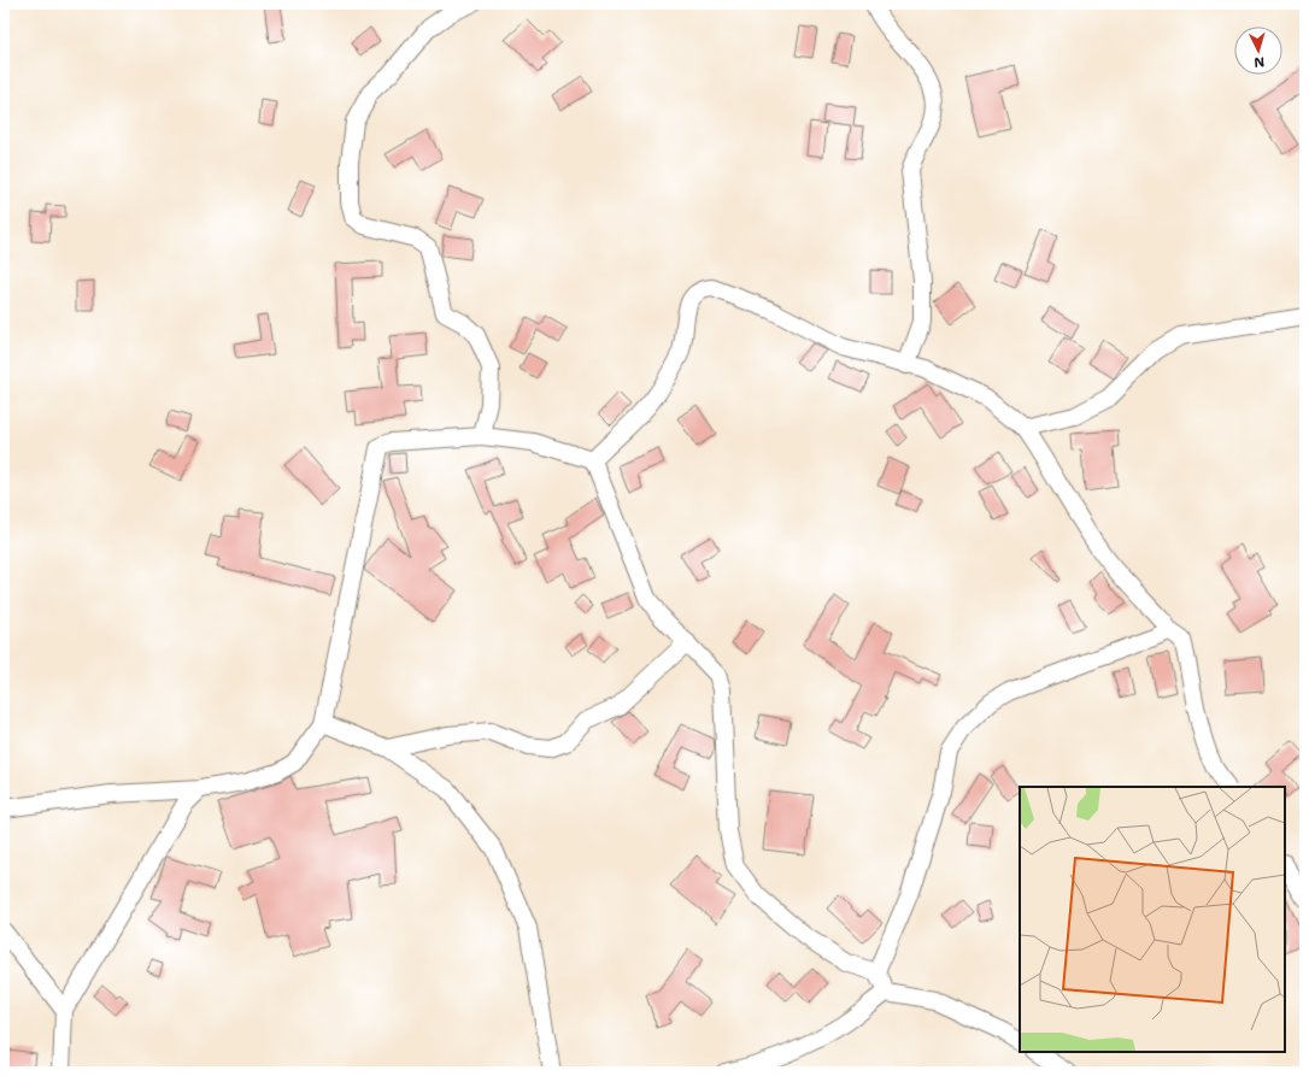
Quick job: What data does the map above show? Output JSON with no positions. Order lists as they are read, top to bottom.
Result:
{
  "north": "bottom"
}
